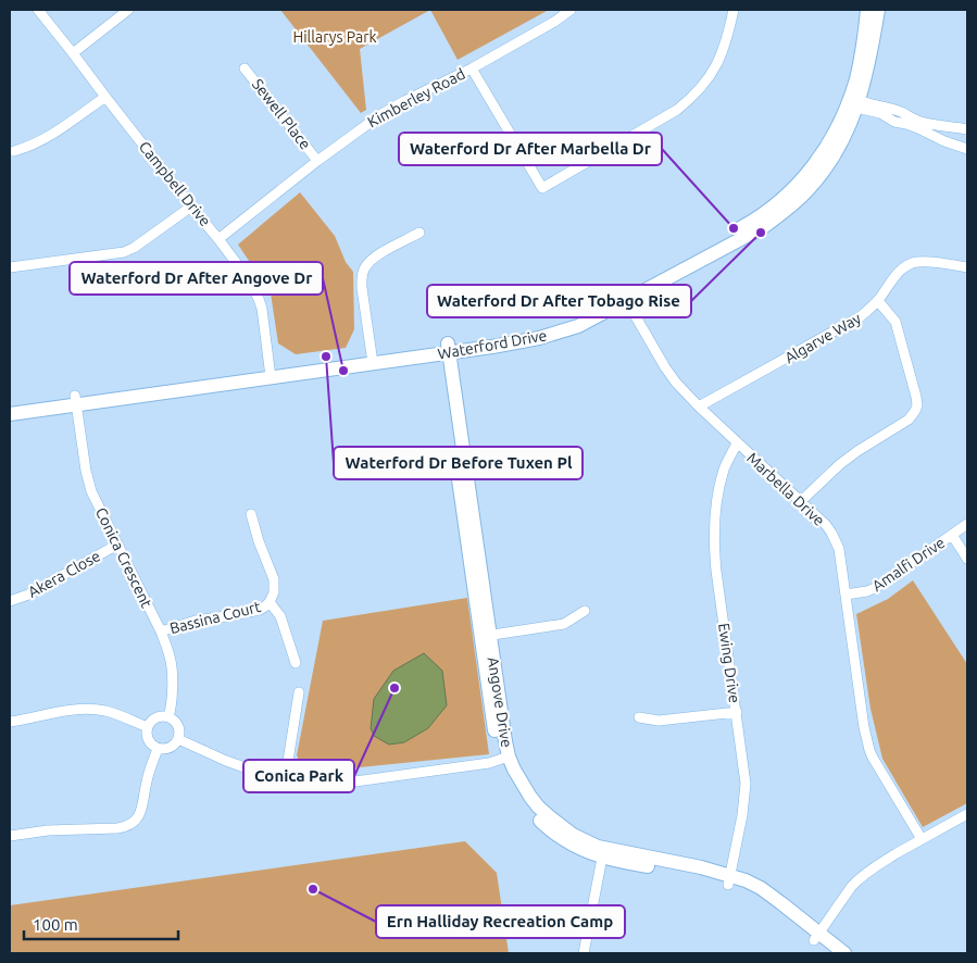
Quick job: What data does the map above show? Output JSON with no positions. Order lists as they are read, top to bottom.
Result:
{
  "streets": {
    "street": [
      "Kimberley Road",
      "Sewell Place",
      "Campbell Drive",
      "Algarve Way",
      "Waterford Drive",
      "Marbella Drive",
      "Conica Crescent",
      "Amalfi Drive",
      "Akera Close",
      "Bassina Court",
      "Ewing Drive",
      "Angove Drive"
    ]
  },
  "crossings": [
    ["Kimberley Road", "Sewell Place"],
    ["Kimberley Road", "Campbell Drive"],
    ["Campbell Drive", "Waterford Drive"],
    ["Algarve Way", "Marbella Drive"],
    ["Waterford Drive", "Marbella Drive"],
    ["Waterford Drive", "Conica Crescent"],
    ["Waterford Drive", "Angove Drive"],
    ["Marbella Drive", "Amalfi Drive"],
    ["Marbella Drive", "Ewing Drive"],
    ["Conica Crescent", "Akera Close"],
    ["Conica Crescent", "Bassina Court"],
    ["Ewing Drive", "Angove Drive"]
  ],
  "parks": ["Hillarys Park"],
  "places": [
    "Waterford Dr After Marbella Dr",
    "Waterford Dr After Tobago Rise",
    "Waterford Dr Before Tuxen Pl",
    "Waterford Dr After Angove Dr",
    "Conica Park",
    "Ern Halliday Recreation Camp"
  ],
  "scale_bar": "100 m"
}
